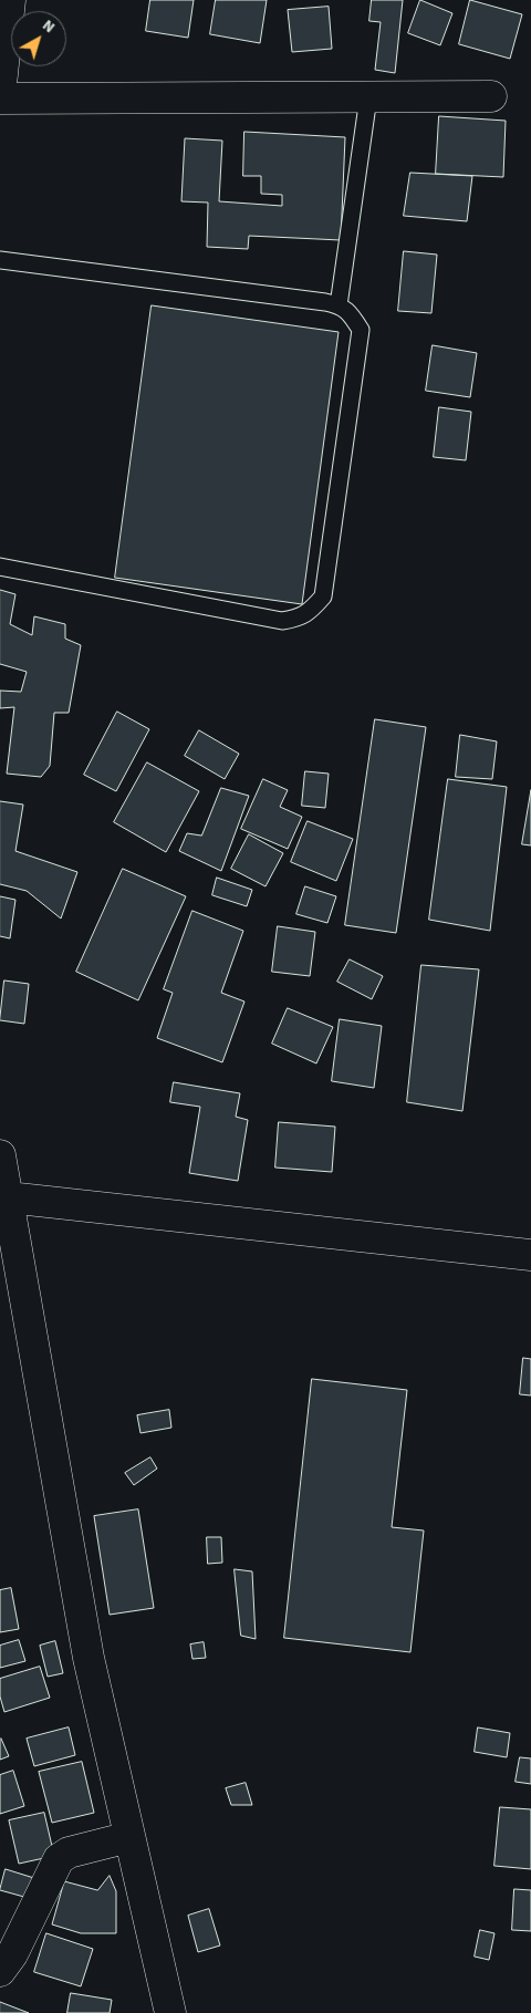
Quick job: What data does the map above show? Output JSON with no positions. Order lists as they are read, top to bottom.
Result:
{
  "north": "top right"
}
